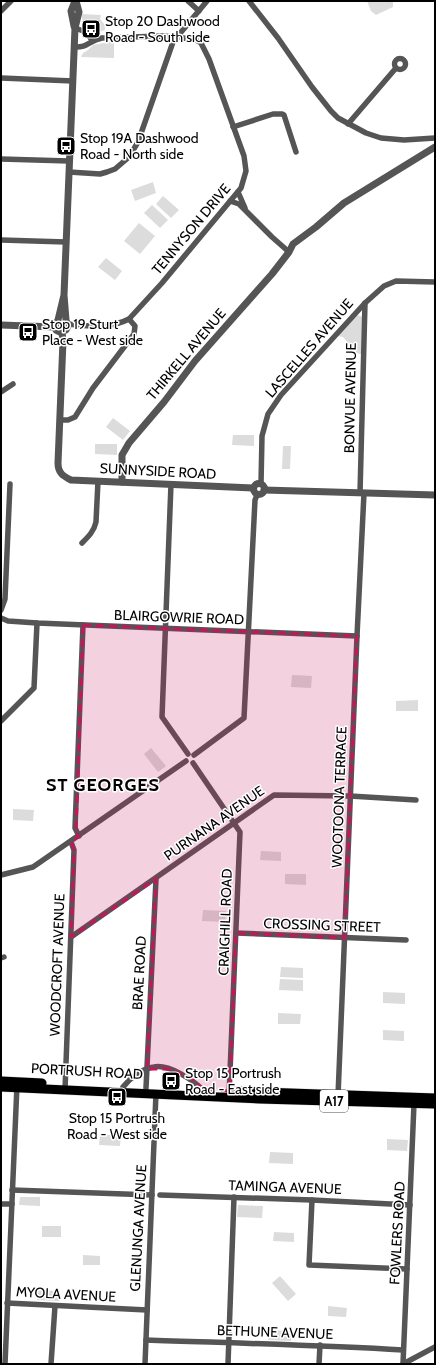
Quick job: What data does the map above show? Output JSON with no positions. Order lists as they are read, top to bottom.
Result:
{
  "streets": {
    "highway": ["PORTRUSH ROAD", "A17"],
    "street": [
      "TENNYSON DRIVE",
      "LASCELLES AVENUE",
      "THIRKELL AVENUE",
      "BONVUE AVENUE",
      "SUNNYSIDE ROAD",
      "BLAIRGOWRIE ROAD",
      "WOOTOONA TERRACE",
      "PURNANA AVENUE",
      "CRAIGHILL ROAD",
      "CROSSING STREET",
      "WOODCROFT AVENUE",
      "BRAE ROAD",
      "TAMINGA AVENUE",
      "GLENUNGA AVENUE",
      "FOWLERS ROAD",
      "MYOLA AVENUE",
      "BETHUNE AVENUE"
    ]
  },
  "crossings": [
    ["LASCELLES AVENUE", "BONVUE AVENUE"],
    ["THIRKELL AVENUE", "SUNNYSIDE ROAD"],
    ["BONVUE AVENUE", "WOOTOONA TERRACE"],
    ["BLAIRGOWRIE ROAD", "WOOTOONA TERRACE"],
    ["WOOTOONA TERRACE", "PURNANA AVENUE"],
    ["WOOTOONA TERRACE", "CROSSING STREET"],
    ["WOOTOONA TERRACE", "PORTRUSH ROAD"],
    ["PURNANA AVENUE", "CRAIGHILL ROAD"],
    ["PURNANA AVENUE", "WOODCROFT AVENUE"],
    ["PURNANA AVENUE", "BRAE ROAD"],
    ["CRAIGHILL ROAD", "CROSSING STREET"],
    ["CRAIGHILL ROAD", "PORTRUSH ROAD"],
    ["WOODCROFT AVENUE", "PORTRUSH ROAD"],
    ["BRAE ROAD", "PORTRUSH ROAD"],
    ["PORTRUSH ROAD", "GLENUNGA AVENUE"],
    ["PORTRUSH ROAD", "FOWLERS ROAD"],
    ["TAMINGA AVENUE", "FOWLERS ROAD"],
    ["GLENUNGA AVENUE", "MYOLA AVENUE"],
    ["GLENUNGA AVENUE", "BETHUNE AVENUE"],
    ["FOWLERS ROAD", "BETHUNE AVENUE"]
  ],
  "districts": ["ST GEORGES"],
  "places": {
    "bus stop": [
      "Stop 20 Dashwood Road - South side",
      "Stop 19A Dashwood Road - North side",
      "Stop 19 Sturt Place - West side",
      "Stop 15 Portrush Road - East side",
      "Stop 15 Portrush Road - West side"
    ]
  }
}
